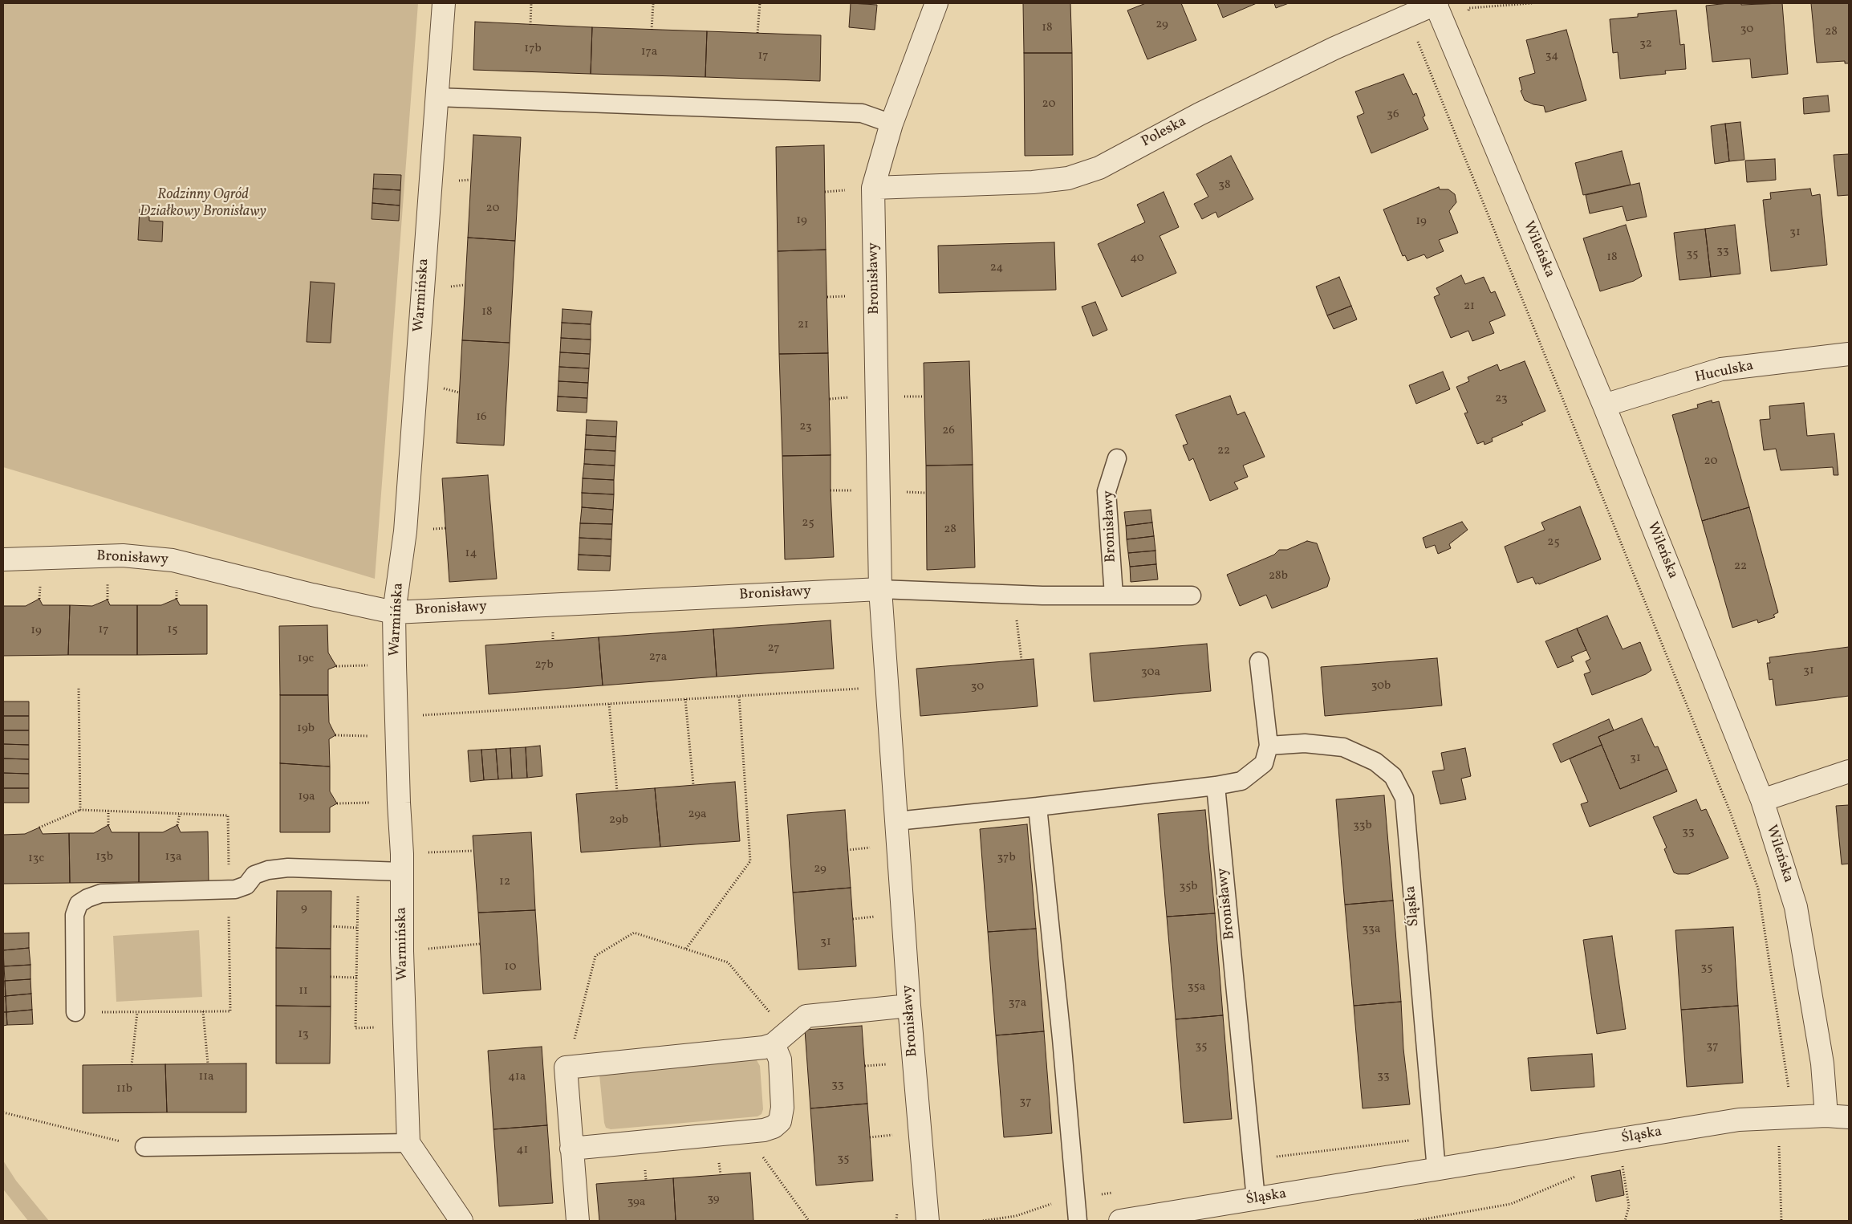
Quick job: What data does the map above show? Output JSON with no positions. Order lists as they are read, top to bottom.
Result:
{
  "streets": {
    "street": [
      "Poleska",
      "Wileńska",
      "Bronisławy",
      "Warmińska",
      "Huculska",
      "Śląska"
    ]
  },
  "crossings": [
    ["Poleska", "Wileńska"],
    ["Poleska", "Bronisławy"],
    ["Wileńska", "Huculska"],
    ["Wileńska", "Śląska"],
    ["Bronisławy", "Warmińska"],
    ["Bronisławy", "Śląska"]
  ],
  "parks": ["Rodzinny Ogród Działkowy Bronisławy"],
  "house_numbers": [
    "29",
    "18",
    "30",
    "28",
    "32",
    "17b",
    "17a",
    "17",
    "34",
    "20",
    "36",
    "38",
    "20",
    "19",
    "19",
    "31",
    "33",
    "35",
    "18",
    "40",
    "24",
    "21",
    "18",
    "21",
    "23",
    "16",
    "23",
    "26",
    "22",
    "20",
    "25",
    "28",
    "25",
    "14",
    "22",
    "28b",
    "17",
    "15",
    "19",
    "27",
    "27a",
    "19c",
    "27b",
    "31",
    "30a",
    "30b",
    "30",
    "19b",
    "31",
    "19a",
    "29a",
    "29b",
    "33b",
    "33",
    "13b",
    "13a",
    "37b",
    "13c",
    "29",
    "12",
    "35b",
    "9",
    "33a",
    "31",
    "10",
    "35",
    "35a",
    "11",
    "37a",
    "13",
    "35",
    "37",
    "33",
    "11a",
    "41a",
    "33",
    "11b",
    "37",
    "41",
    "35",
    "39",
    "39a"
  ]
}
